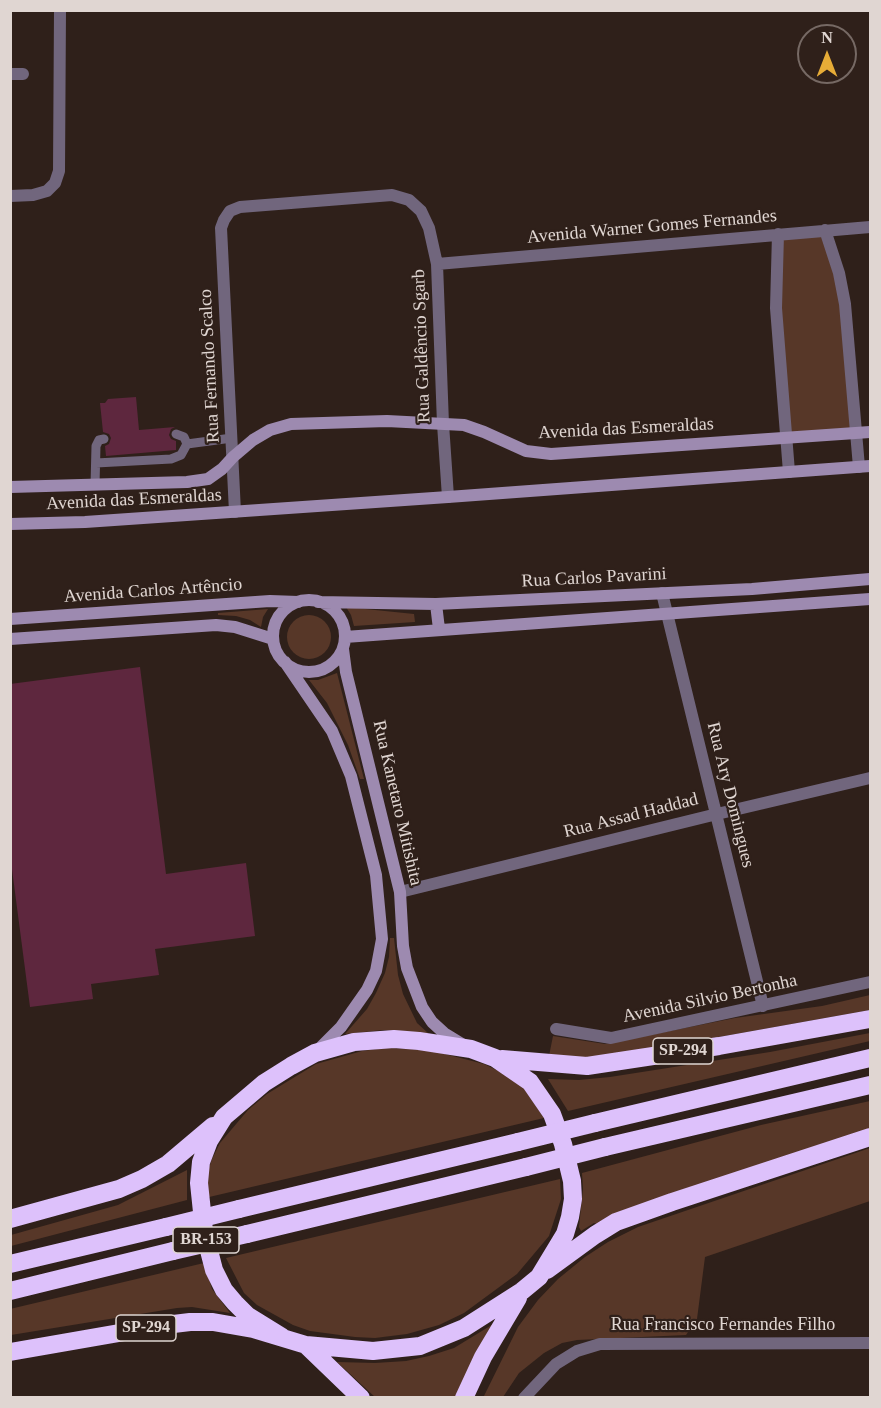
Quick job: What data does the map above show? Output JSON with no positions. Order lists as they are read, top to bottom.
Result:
{
  "streets": {
    "highway": ["SP-294", "BR-153"],
    "main road": [
      "Avenida das Esmeraldas",
      "Rua Carlos Pavarini",
      "Avenida Carlos Artêncio",
      "Rua Kanetaro Mitishita"
    ],
    "street": [
      "Avenida Warner Gomes Fernandes",
      "Rua Galdêncio Sgarb",
      "Rua Fernando Scalco",
      "Rua Ary Domingues",
      "Rua Assad Haddad",
      "Avenida Silvio Bertonha",
      "Rua Francisco Fernandes Filho"
    ]
  },
  "crossings": [
    ["Avenida Warner Gomes Fernandes", "Rua Galdêncio Sgarb"],
    ["Rua Galdêncio Sgarb", "Rua Fernando Scalco"],
    ["Rua Galdêncio Sgarb", "Avenida das Esmeraldas"],
    ["Rua Fernando Scalco", "Avenida das Esmeraldas"],
    ["Rua Carlos Pavarini", "Avenida Carlos Artêncio"],
    ["Rua Carlos Pavarini", "Rua Ary Domingues"],
    ["Rua Carlos Pavarini", "Rua Kanetaro Mitishita"],
    ["Avenida Carlos Artêncio", "Rua Kanetaro Mitishita"],
    ["Rua Ary Domingues", "Rua Assad Haddad"],
    ["Rua Ary Domingues", "Avenida Silvio Bertonha"],
    ["Rua Kanetaro Mitishita", "Rua Assad Haddad"],
    ["SP-294", "BR-153"]
  ],
  "north": "top"
}
